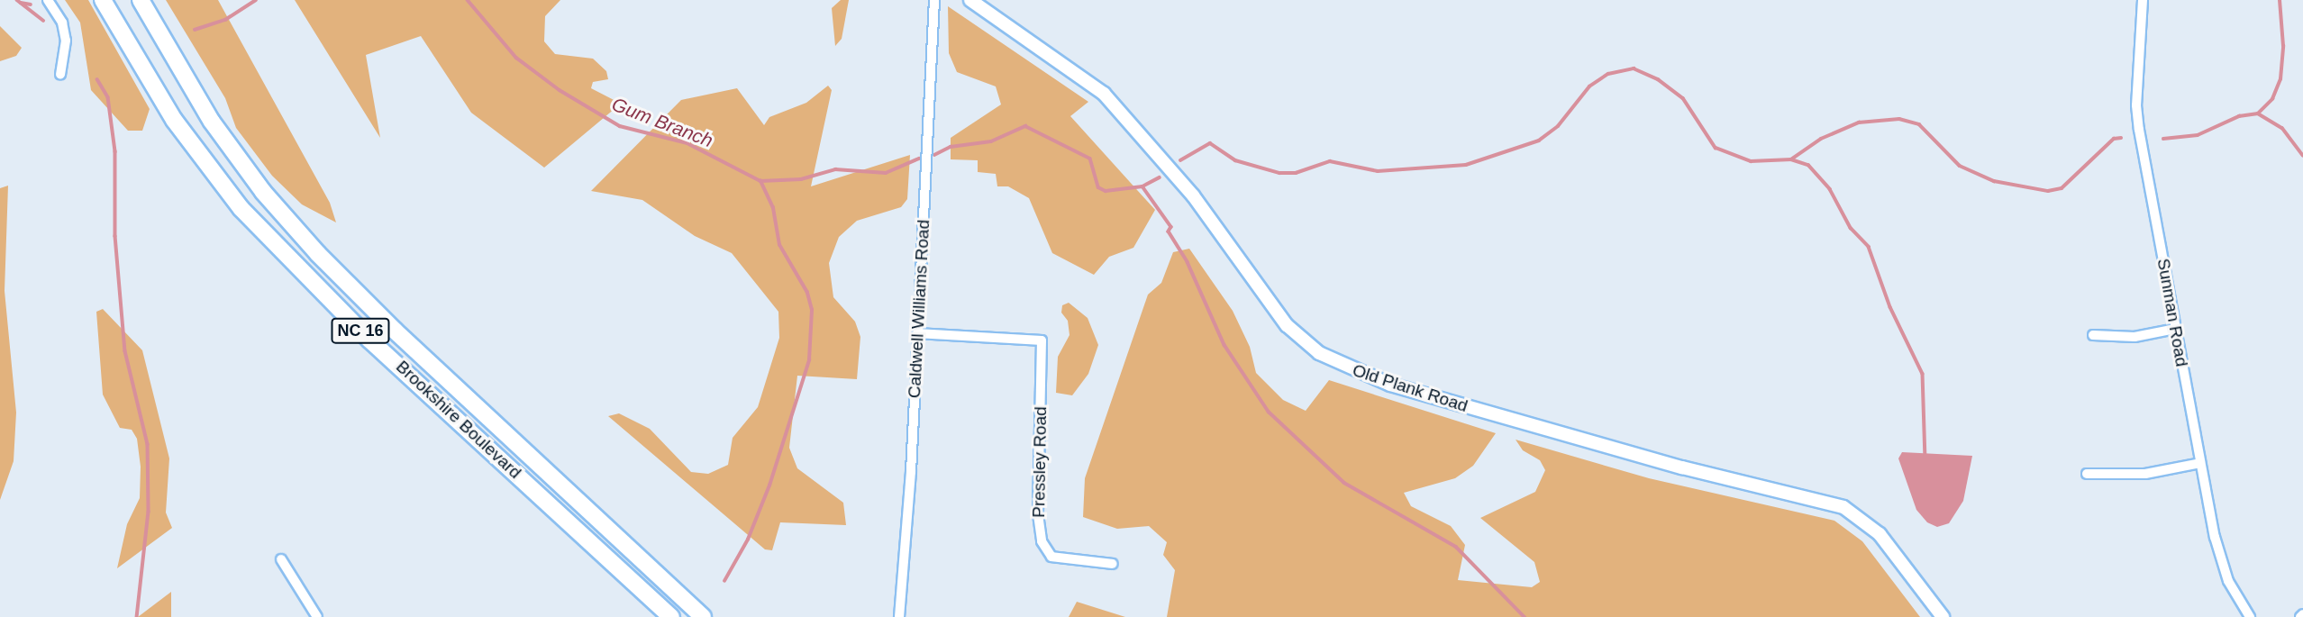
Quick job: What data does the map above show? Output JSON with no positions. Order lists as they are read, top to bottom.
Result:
{
  "streets": {
    "highway": ["NC 16", "Brookshire Boulevard"],
    "street": [
      "Caldwell Williams Road",
      "Sunman Road",
      "Old Plank Road",
      "Pressley Road"
    ]
  },
  "crossings": [
    ["Caldwell Williams Road", "Pressley Road"]
  ],
  "water": ["Gum Branch"]
}
